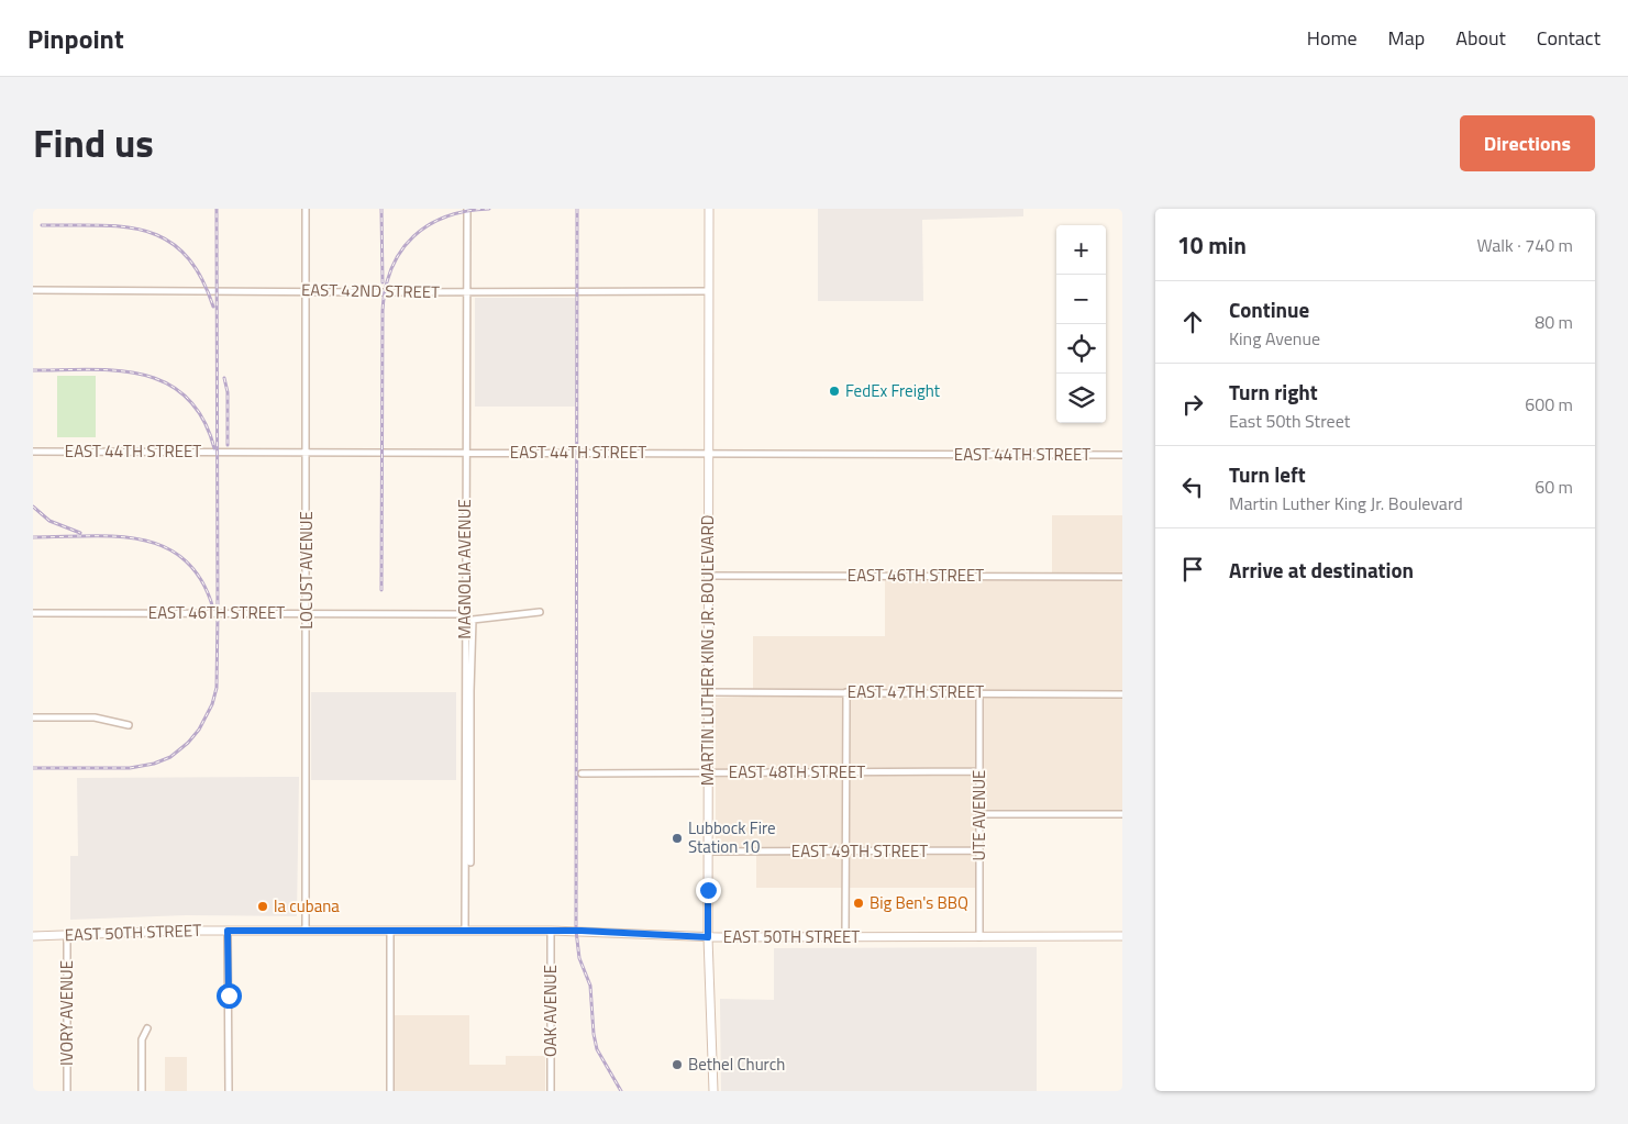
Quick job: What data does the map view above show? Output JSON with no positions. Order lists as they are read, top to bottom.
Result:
{
  "streets": {
    "main road": ["MARTIN LUTHER KING JR. BOULEVARD", "EAST 50TH STREET"],
    "street": [
      "EAST 42ND STREET",
      "EAST 44TH STREET",
      "MAGNOLIA AVENUE",
      "LOCUST AVENUE",
      "EAST 46TH STREET",
      "EAST 47TH STREET",
      "EAST 48TH STREET",
      "UTE AVENUE",
      "EAST 49TH STREET",
      "OAK AVENUE",
      "IVORY AVENUE"
    ]
  },
  "crossings": [
    ["EAST 42ND STREET", "MAGNOLIA AVENUE"],
    ["EAST 42ND STREET", "LOCUST AVENUE"],
    ["EAST 42ND STREET", "MARTIN LUTHER KING JR. BOULEVARD"],
    ["EAST 44TH STREET", "MAGNOLIA AVENUE"],
    ["EAST 44TH STREET", "LOCUST AVENUE"],
    ["EAST 44TH STREET", "MARTIN LUTHER KING JR. BOULEVARD"],
    ["MAGNOLIA AVENUE", "EAST 46TH STREET"],
    ["MAGNOLIA AVENUE", "EAST 50TH STREET"],
    ["LOCUST AVENUE", "EAST 46TH STREET"],
    ["LOCUST AVENUE", "EAST 50TH STREET"],
    ["EAST 46TH STREET", "MARTIN LUTHER KING JR. BOULEVARD"],
    ["MARTIN LUTHER KING JR. BOULEVARD", "EAST 47TH STREET"],
    ["MARTIN LUTHER KING JR. BOULEVARD", "EAST 48TH STREET"],
    ["MARTIN LUTHER KING JR. BOULEVARD", "EAST 49TH STREET"],
    ["MARTIN LUTHER KING JR. BOULEVARD", "EAST 50TH STREET"],
    ["EAST 47TH STREET", "UTE AVENUE"],
    ["EAST 48TH STREET", "UTE AVENUE"],
    ["UTE AVENUE", "EAST 49TH STREET"],
    ["UTE AVENUE", "EAST 50TH STREET"],
    ["EAST 50TH STREET", "OAK AVENUE"],
    ["EAST 50TH STREET", "IVORY AVENUE"]
  ],
  "places": [
    "FedEx Freight",
    "Lubbock Fire Station 10",
    "Big Ben's BBQ",
    "la cubana",
    "Bethel Church"
  ],
  "page": {
    "header": "Pinpoint",
    "nav": [
      "Home",
      "Map",
      "About",
      "Contact"
    ],
    "title": "Find us",
    "buttons": "Directions",
    "heading": ["10 min", "Walk · 740 m"],
    "map_buttons": ["+", "−"],
    "list": [
      ["Continue", "King Avenue", "80 m"],
      ["Turn right", "East 50th Street", "600 m"],
      ["Turn left", "Martin Luther King Jr. Boulevard", "60 m"],
      "Arrive at destination"
    ]
  }
}
